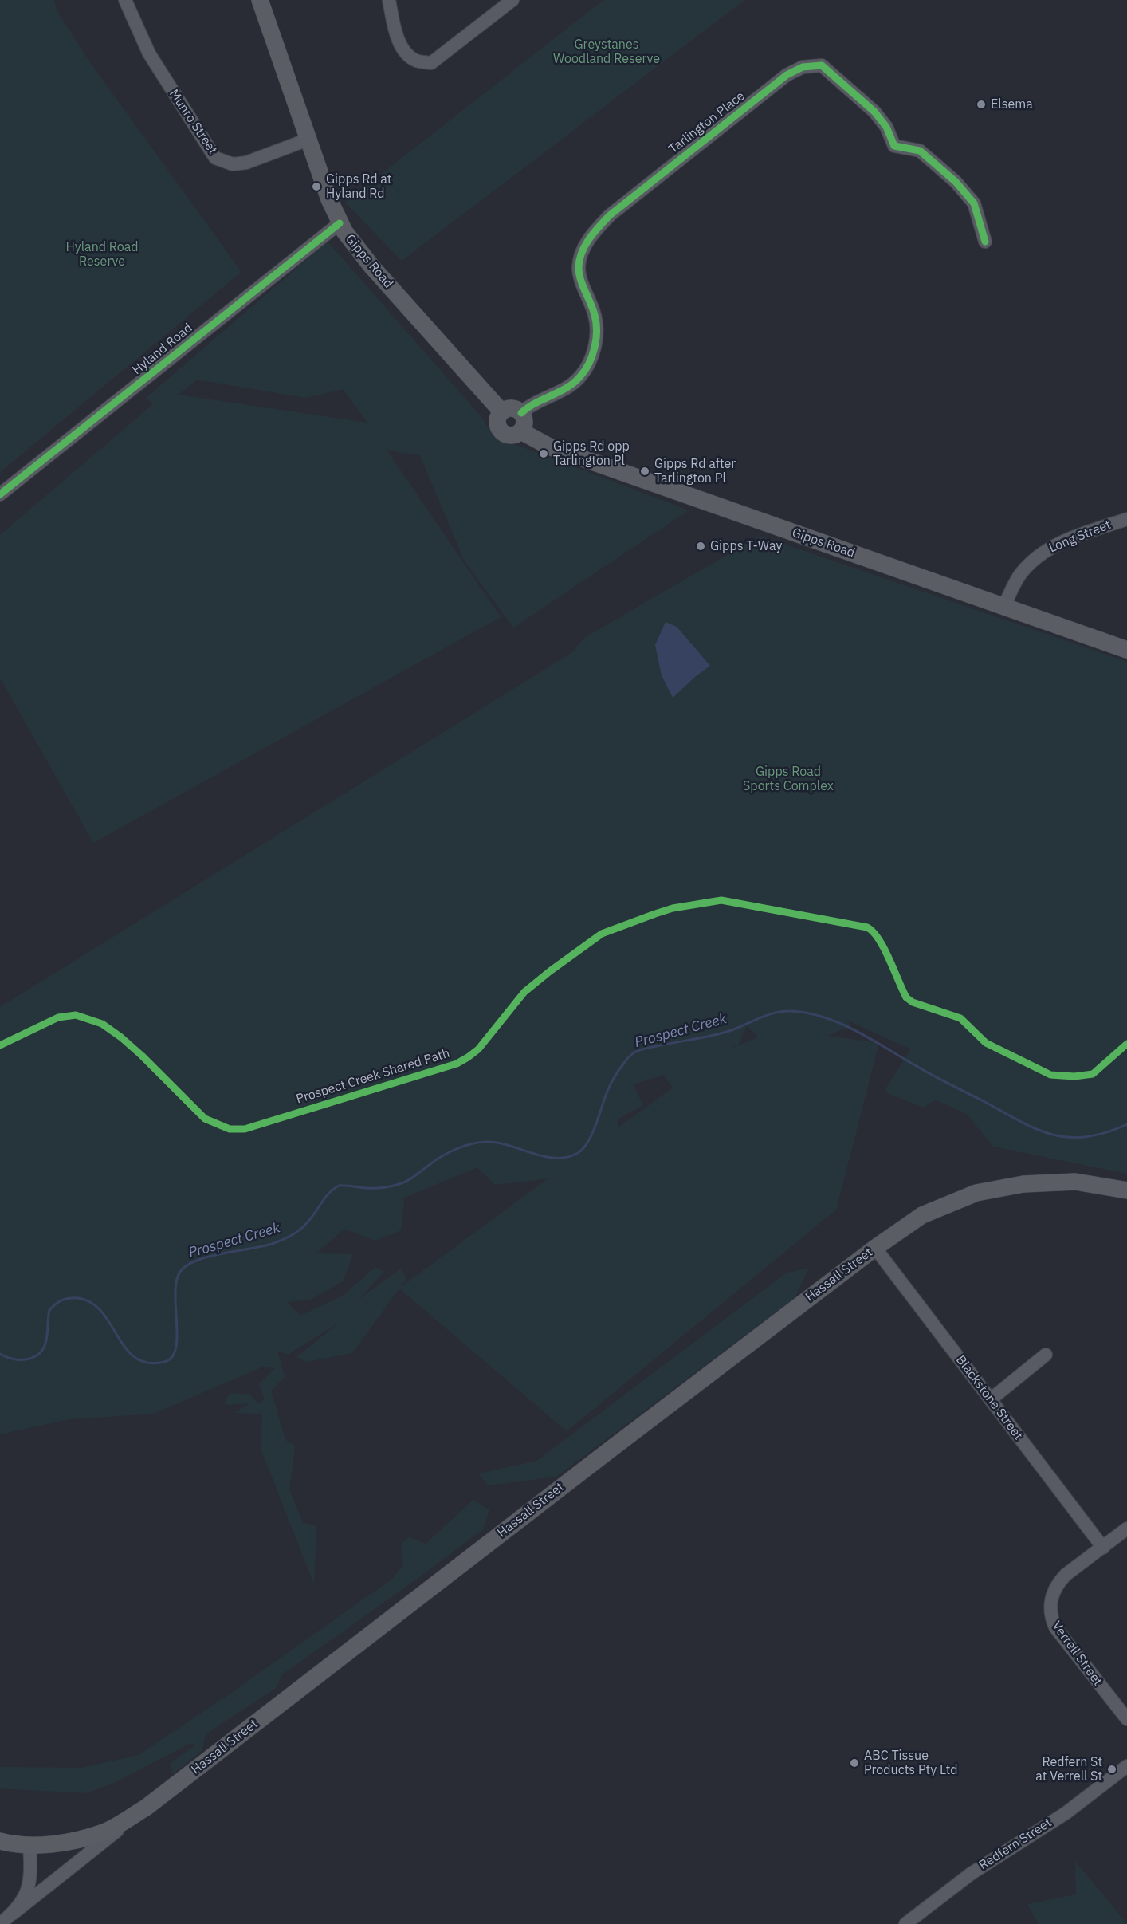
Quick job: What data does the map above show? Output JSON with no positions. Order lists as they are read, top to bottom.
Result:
{
  "streets": {
    "main road": ["Gipps Road", "Hassall Street"],
    "street": [
      "Munro Street",
      "Tarlington Place",
      "Hyland Road",
      "Long Street",
      "Blackstone Street",
      "Verrell Street",
      "Redfern Street"
    ],
    "cycle path": ["Prospect Creek Shared Path"]
  },
  "crossings": [
    ["Munro Street", "Gipps Road"],
    ["Tarlington Place", "Gipps Road"],
    ["Gipps Road", "Hyland Road"],
    ["Gipps Road", "Long Street"],
    ["Hassall Street", "Blackstone Street"],
    ["Blackstone Street", "Verrell Street"]
  ],
  "water": ["Prospect Creek"],
  "parks": ["Greystanes Woodland Reserve", "Hyland Road Reserve", "Gipps Road Sports Complex"],
  "places": [
    "Elsema",
    "Gipps Rd at Hyland Rd",
    "Gipps Rd opp Tarlington Pl",
    "Gipps Rd after Tarlington Pl",
    "Gipps T-Way",
    "ABC Tissue Products Pty Ltd",
    "Redfern St at Verrell St"
  ]
}
